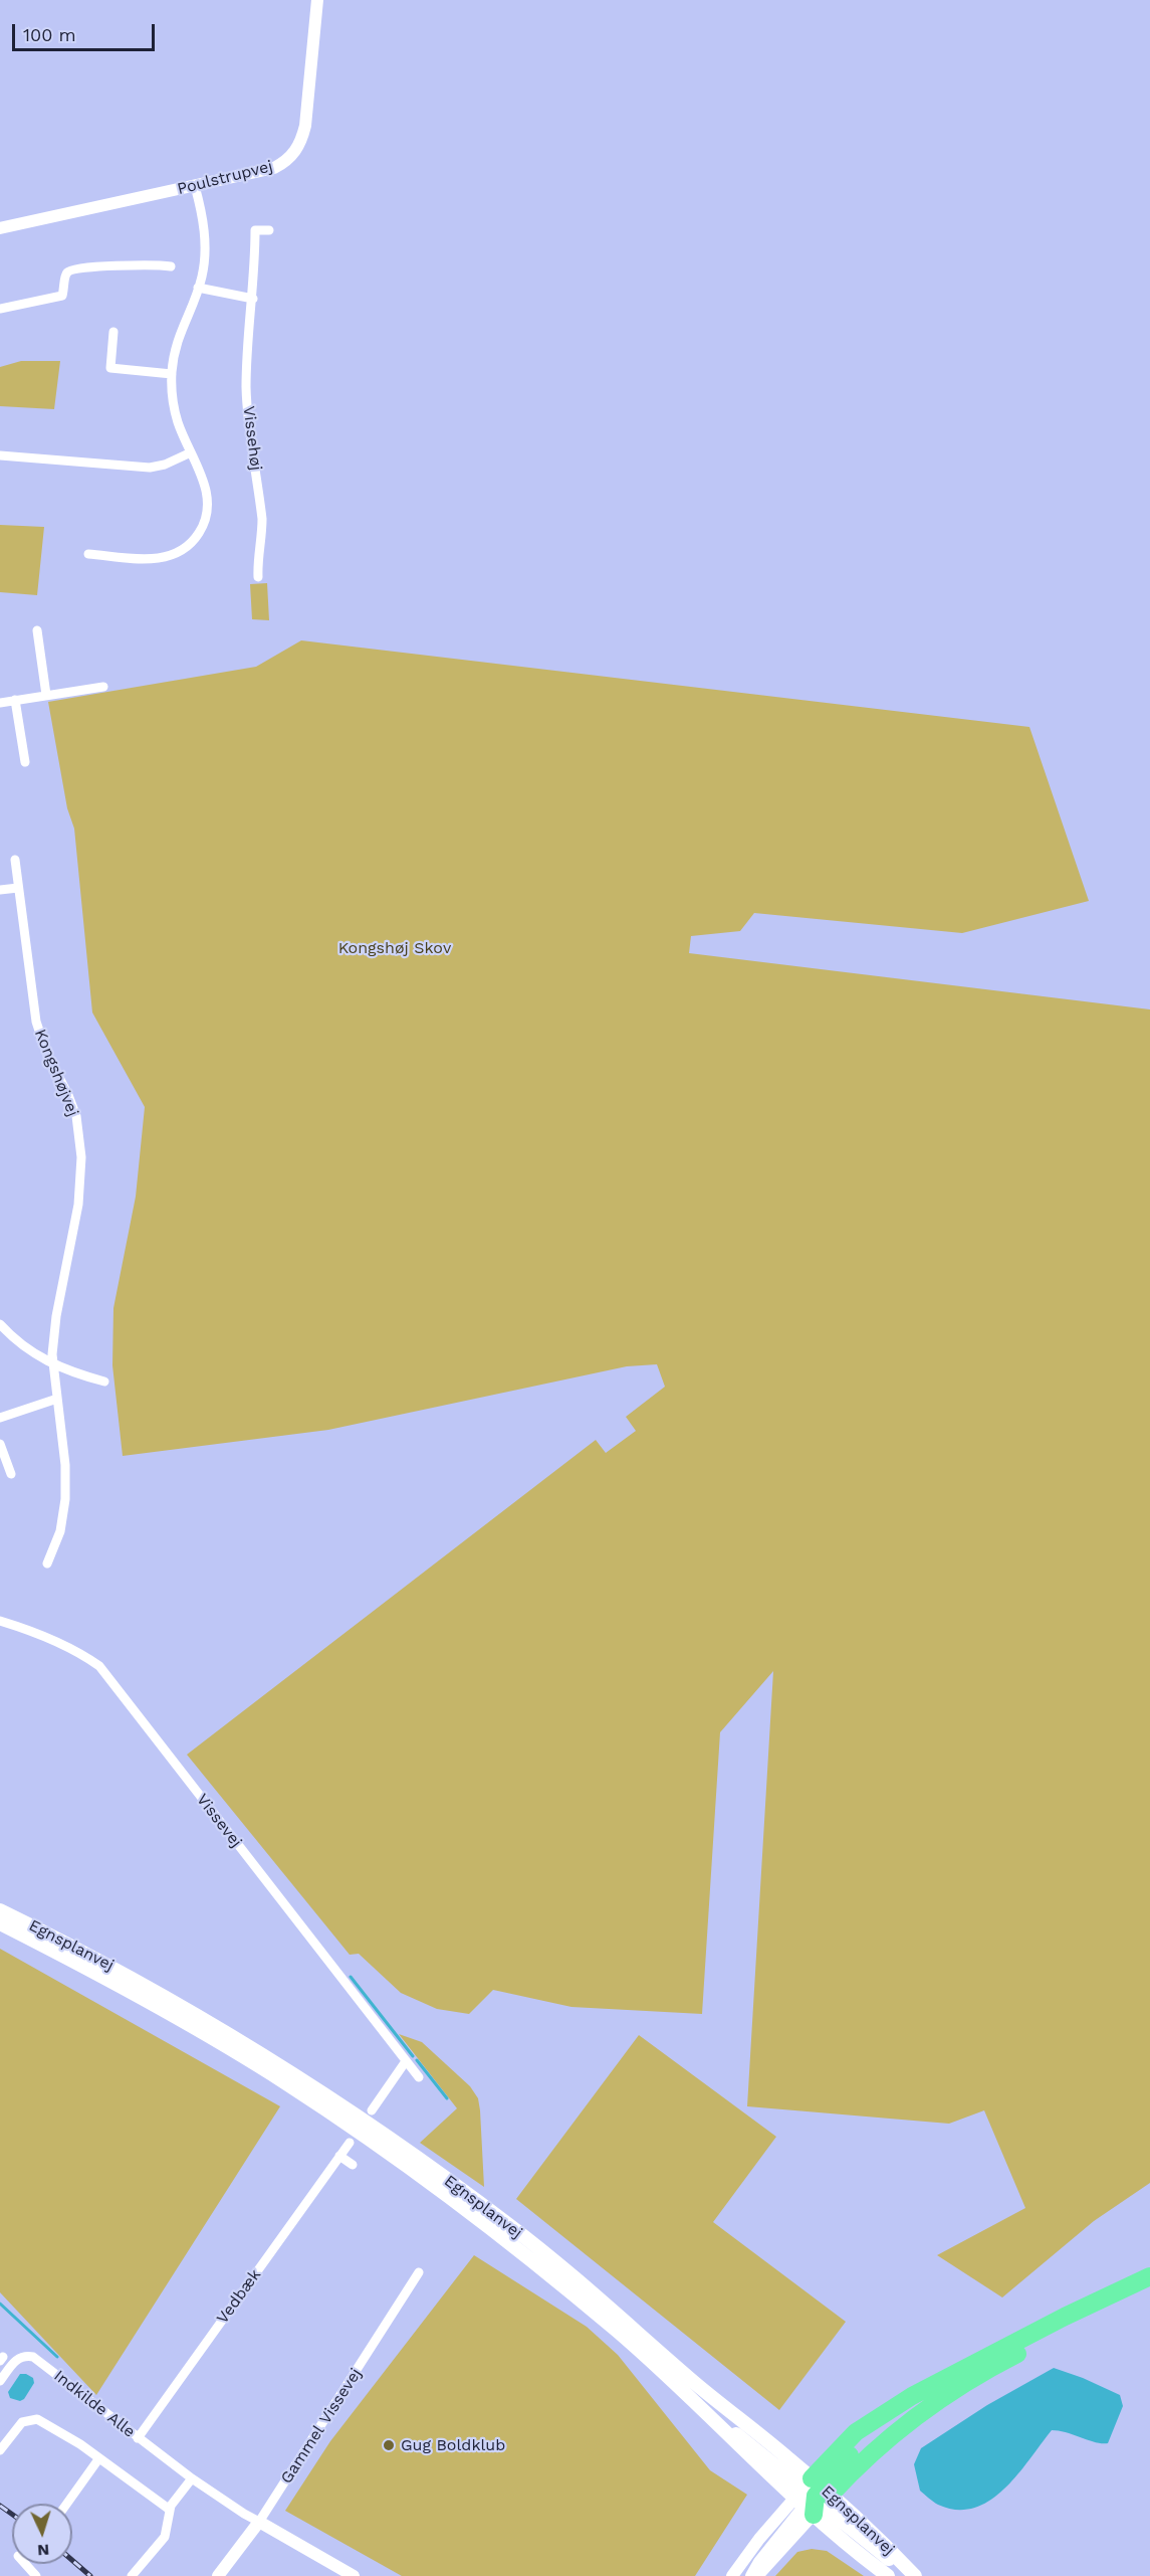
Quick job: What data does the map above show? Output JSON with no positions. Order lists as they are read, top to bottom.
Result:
{
  "streets": {
    "main road": ["Egnsplanvej"],
    "street": [
      "Poulstrupvej",
      "Vissehøj",
      "Kongshøjvej",
      "Vissevej",
      "Vedbæk",
      "Indkilde Alle",
      "Gammel Vissevej"
    ]
  },
  "crossings": [
    ["Vedbæk", "Indkilde Alle"],
    ["Indkilde Alle", "Gammel Vissevej"]
  ],
  "parks": ["Kongshøj Skov"],
  "places": ["Gug Boldklub"],
  "scale_bar": "100 m",
  "north": "bottom"
}
